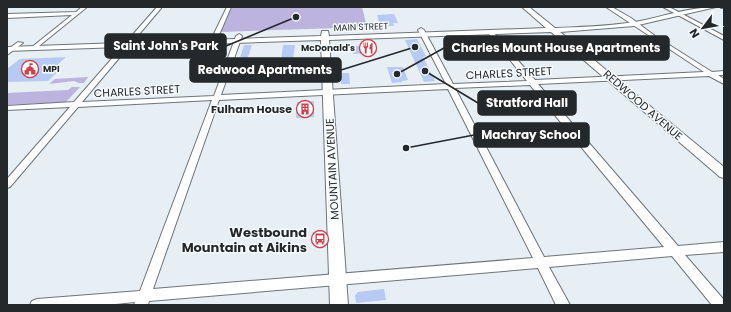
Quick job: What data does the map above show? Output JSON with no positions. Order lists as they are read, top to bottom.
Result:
{
  "streets": {
    "main road": ["MAIN STREET", "REDWOOD AVENUE", "MOUNTAIN AVENUE"],
    "street": ["CHARLES STREET"]
  },
  "crossings": [
    ["MAIN STREET", "REDWOOD AVENUE"],
    ["MAIN STREET", "MOUNTAIN AVENUE"],
    ["CHARLES STREET", "REDWOOD AVENUE"],
    ["CHARLES STREET", "MOUNTAIN AVENUE"]
  ],
  "places": {
    "other": [
      "Saint John's Park",
      "Redwood Apartments",
      "Stratford Hall",
      "Charles Mount House Apartments",
      "Machray School"
    ],
    "restaurant": ["McDonald's"],
    "public building": ["MPI"],
    "building": ["Fulham House"],
    "bus stop": ["Westbound Mountain at Aikins"]
  },
  "north": "bottom left"
}
